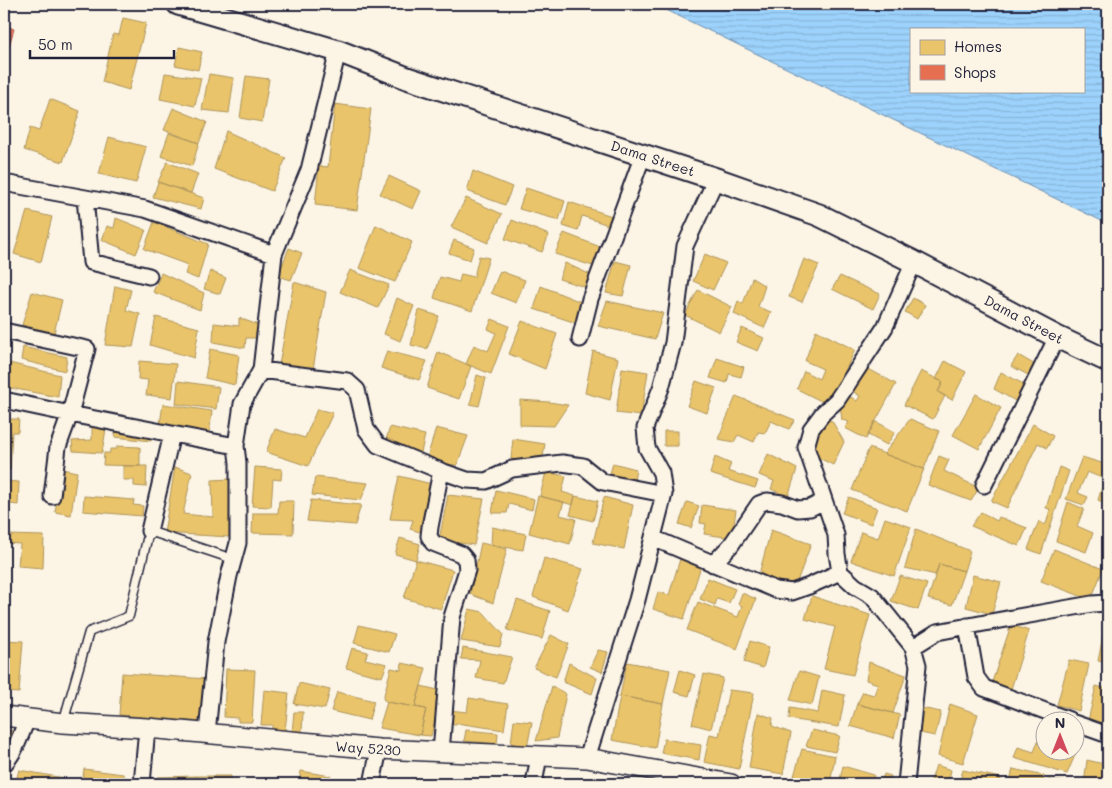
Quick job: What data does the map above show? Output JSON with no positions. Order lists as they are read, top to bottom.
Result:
{
  "streets": {
    "main road": ["Dama Street"],
    "street": ["Way 5230"]
  },
  "legend": ["Homes", "Shops"],
  "scale_bar": "50 m",
  "north": "top"
}
